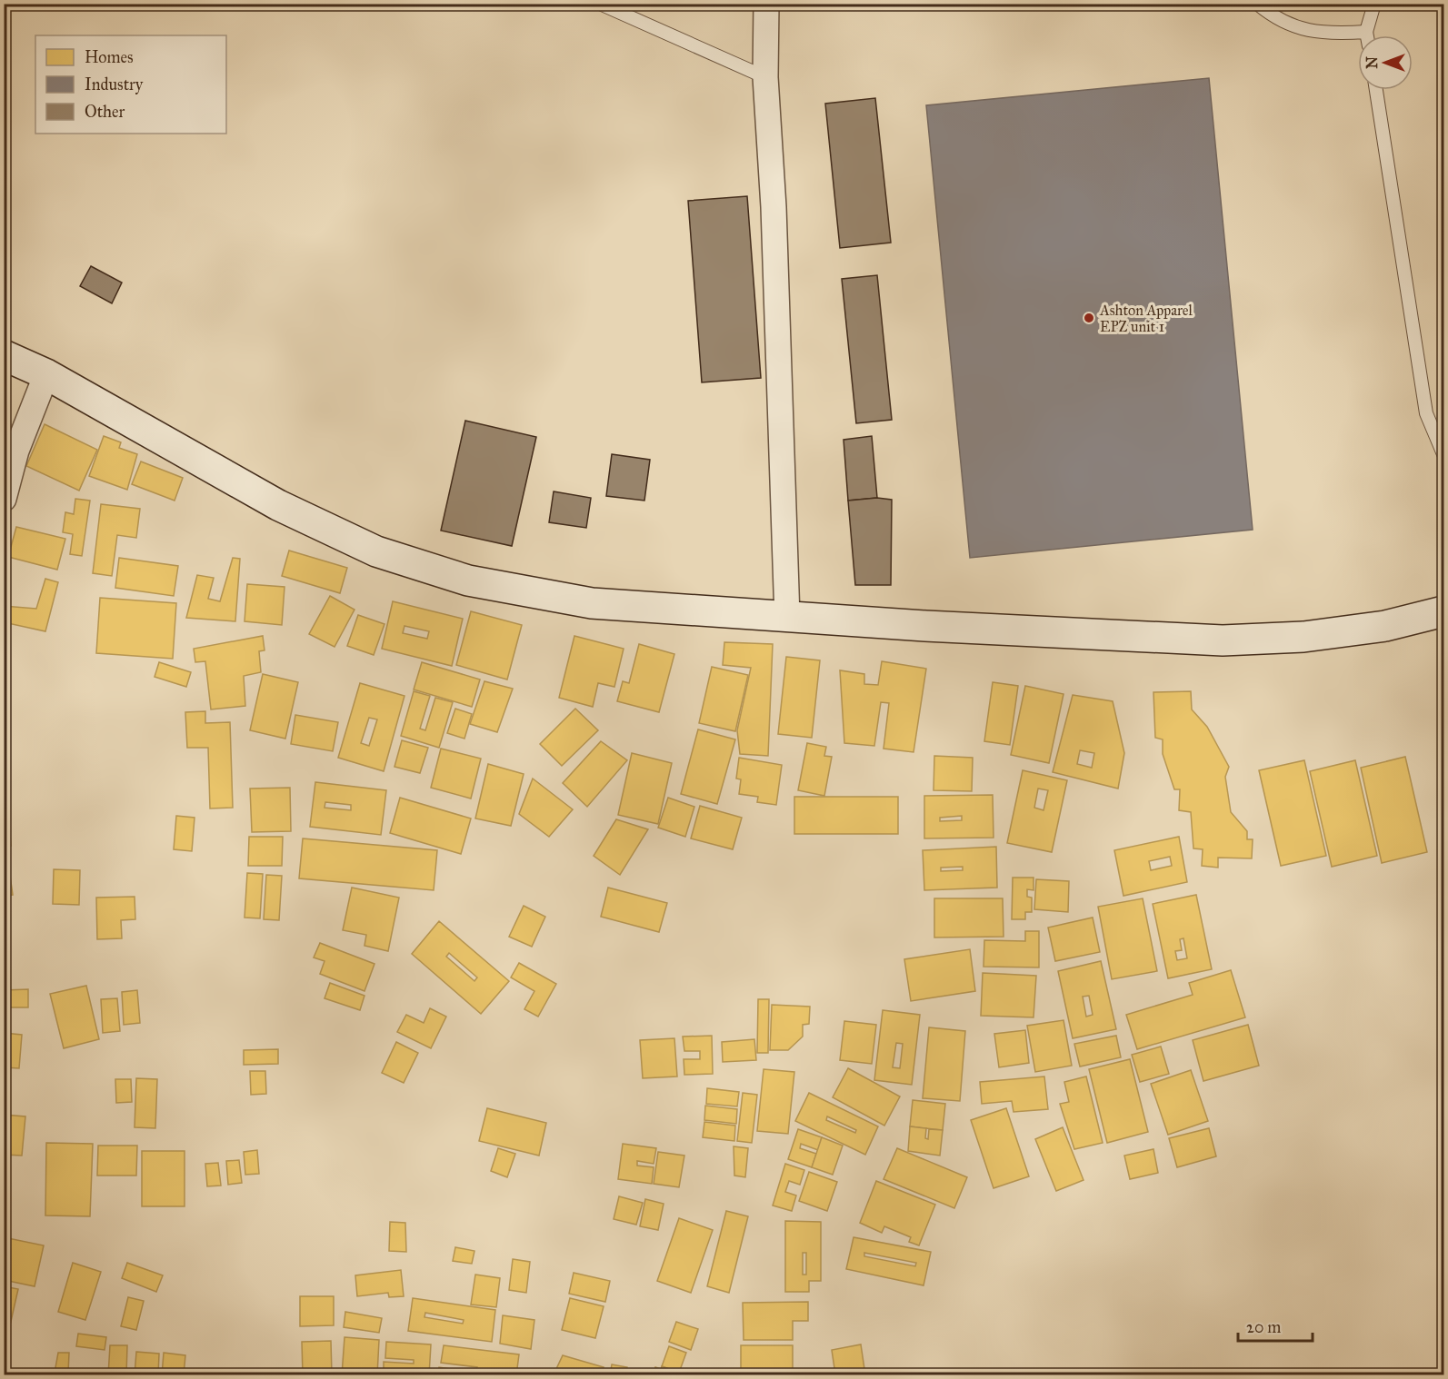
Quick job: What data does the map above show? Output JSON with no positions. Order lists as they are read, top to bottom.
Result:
{
  "places": ["Ashton Apparel EPZ unit 1"],
  "legend": ["Homes", "Industry", "Other"],
  "scale_bar": "20 m",
  "north": "left"
}
